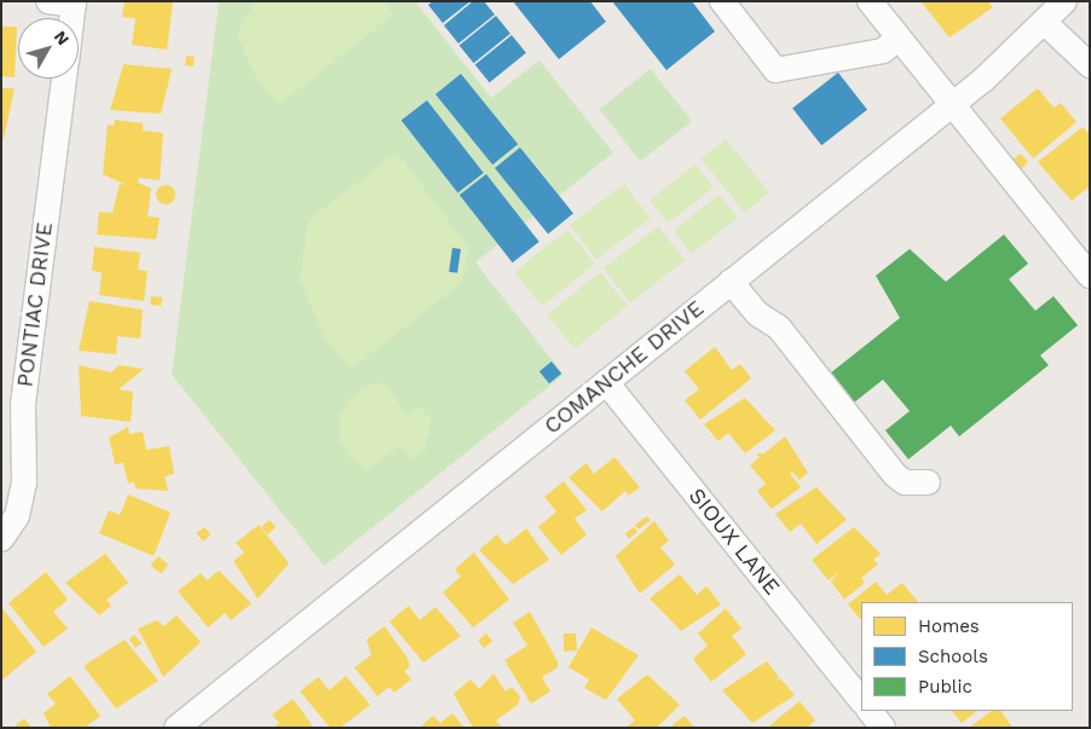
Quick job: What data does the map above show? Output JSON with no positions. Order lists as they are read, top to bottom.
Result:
{
  "streets": {
    "street": ["PONTIAC DRIVE", "COMANCHE DRIVE", "SIOUX LANE"]
  },
  "crossings": [
    ["COMANCHE DRIVE", "SIOUX LANE"]
  ],
  "legend": ["Homes", "Schools", "Public"],
  "north": "top right"
}
